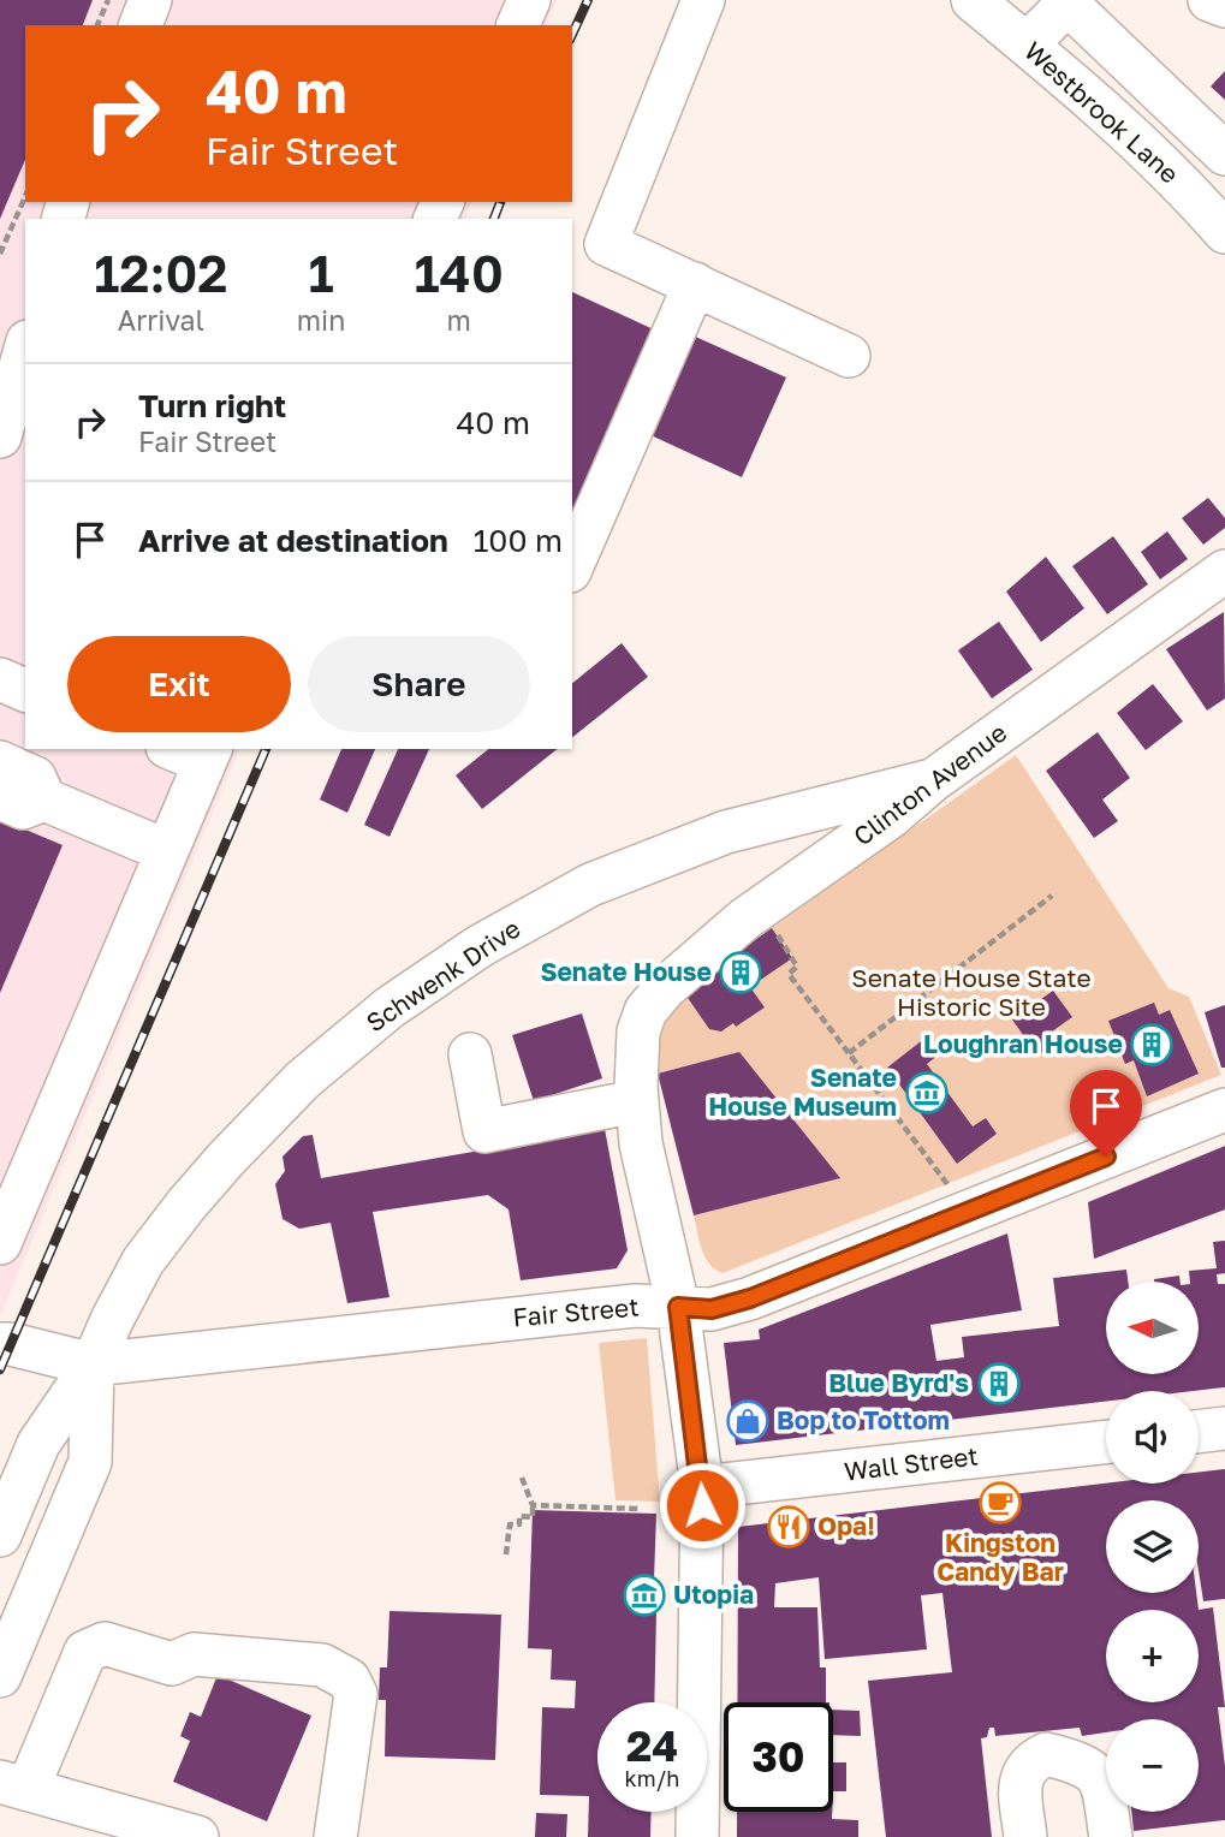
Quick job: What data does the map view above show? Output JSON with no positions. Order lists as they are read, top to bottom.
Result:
{
  "streets": {
    "street": [
      "Westbrook Lane",
      "Clinton Avenue",
      "Schwenk Drive",
      "Fair Street",
      "Wall Street"
    ]
  },
  "crossings": [
    ["Clinton Avenue", "Schwenk Drive"],
    ["Schwenk Drive", "Fair Street"]
  ],
  "parks": ["Senate House State Historic Site"],
  "places": {
    "building": ["Senate House", "Loughran House", "Blue Byrd's"],
    "museum": ["Senate House Museum", "Utopia"],
    "shop": ["Bop to Tottom"],
    "cafe": ["Kingston Candy Bar"],
    "restaurant": ["Opa!"]
  },
  "north": "left",
  "page": {
    "turn": ["40 m", "Fair Street"],
    "eta": [
      "12:02",
      "Arrival",
      "1",
      "min",
      "140",
      "m"
    ],
    "list": [
      {
        "name": "Turn right",
        "note": "Fair Street",
        "value": "40 m"
      },
      {
        "name": "Arrive at destination",
        "value": "100 m"
      }
    ],
    "buttons": ["Exit", "Share"],
    "map_buttons": ["+", "−"],
    "speed": "24 km/h",
    "limit": "30"
  }
}
